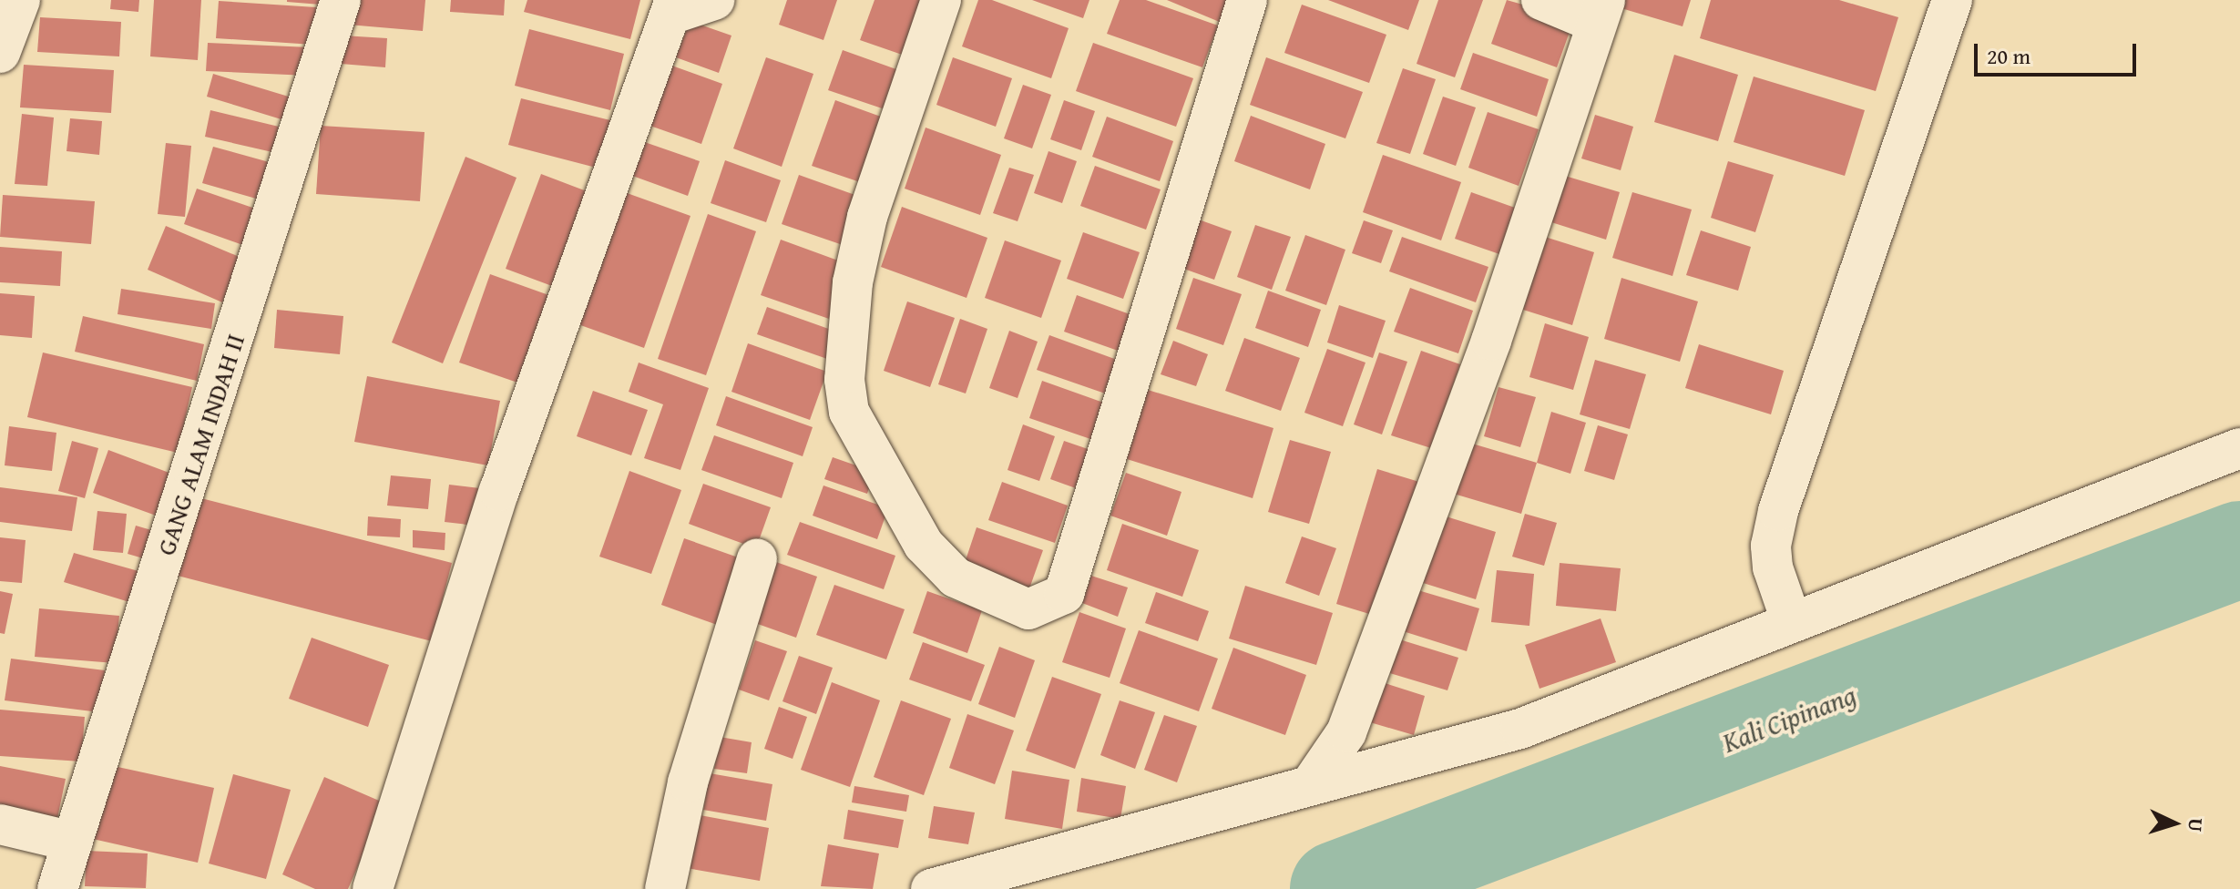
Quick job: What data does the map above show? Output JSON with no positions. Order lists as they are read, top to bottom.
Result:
{
  "streets": {
    "street": ["GANG ALAM INDAH II"]
  },
  "water": ["Kali Cipinang"],
  "scale_bar": "20 m",
  "north": "right"
}
